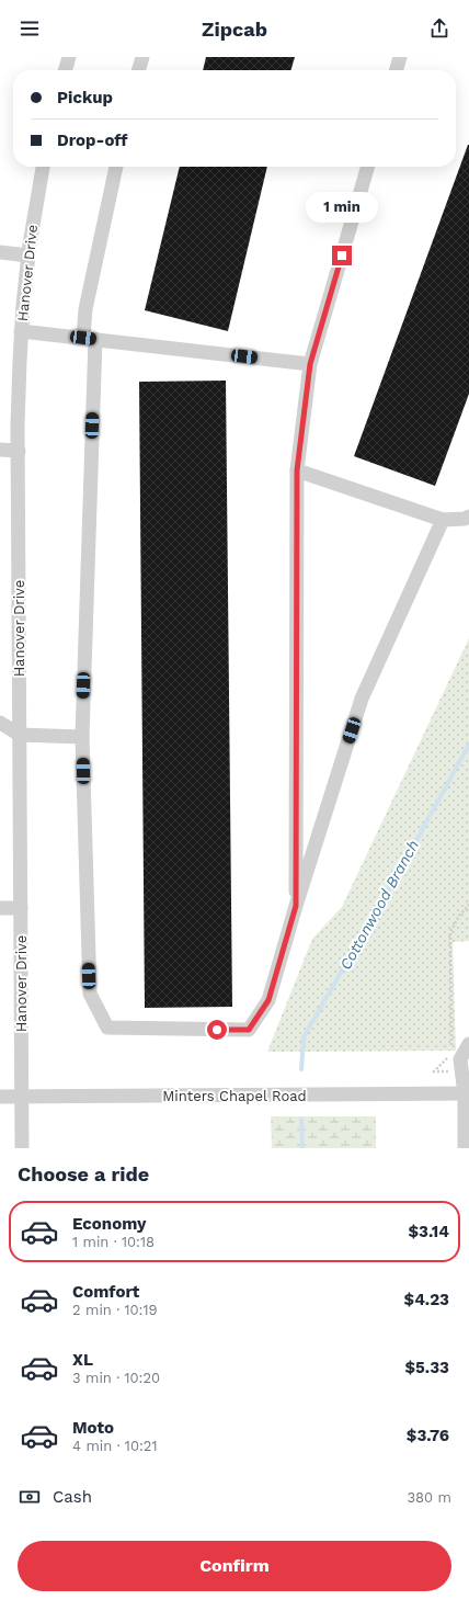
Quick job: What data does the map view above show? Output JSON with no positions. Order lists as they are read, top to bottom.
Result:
{
  "streets": {
    "street": ["Hanover Drive", "Minters Chapel Road"]
  },
  "crossings": [
    ["Hanover Drive", "Minters Chapel Road"]
  ],
  "water": ["Cottonwood Branch"],
  "page": {
    "header": "Zipcab",
    "banner": ["Pickup", "Drop-off"],
    "bubble": "1 min",
    "heading": "Choose a ride",
    "list": [
      {
        "name": "Economy",
        "note": "1 min · 10:18",
        "value": "$3.14"
      },
      {
        "name": "Comfort",
        "note": "2 min · 10:19",
        "value": "$4.23"
      },
      {
        "name": "XL",
        "note": "3 min · 10:20",
        "value": "$5.33"
      },
      {
        "name": "Moto",
        "note": "4 min · 10:21",
        "value": "$3.76"
      }
    ],
    "pay": ["Cash", "380 m"],
    "buttons": "Confirm"
  }
}
